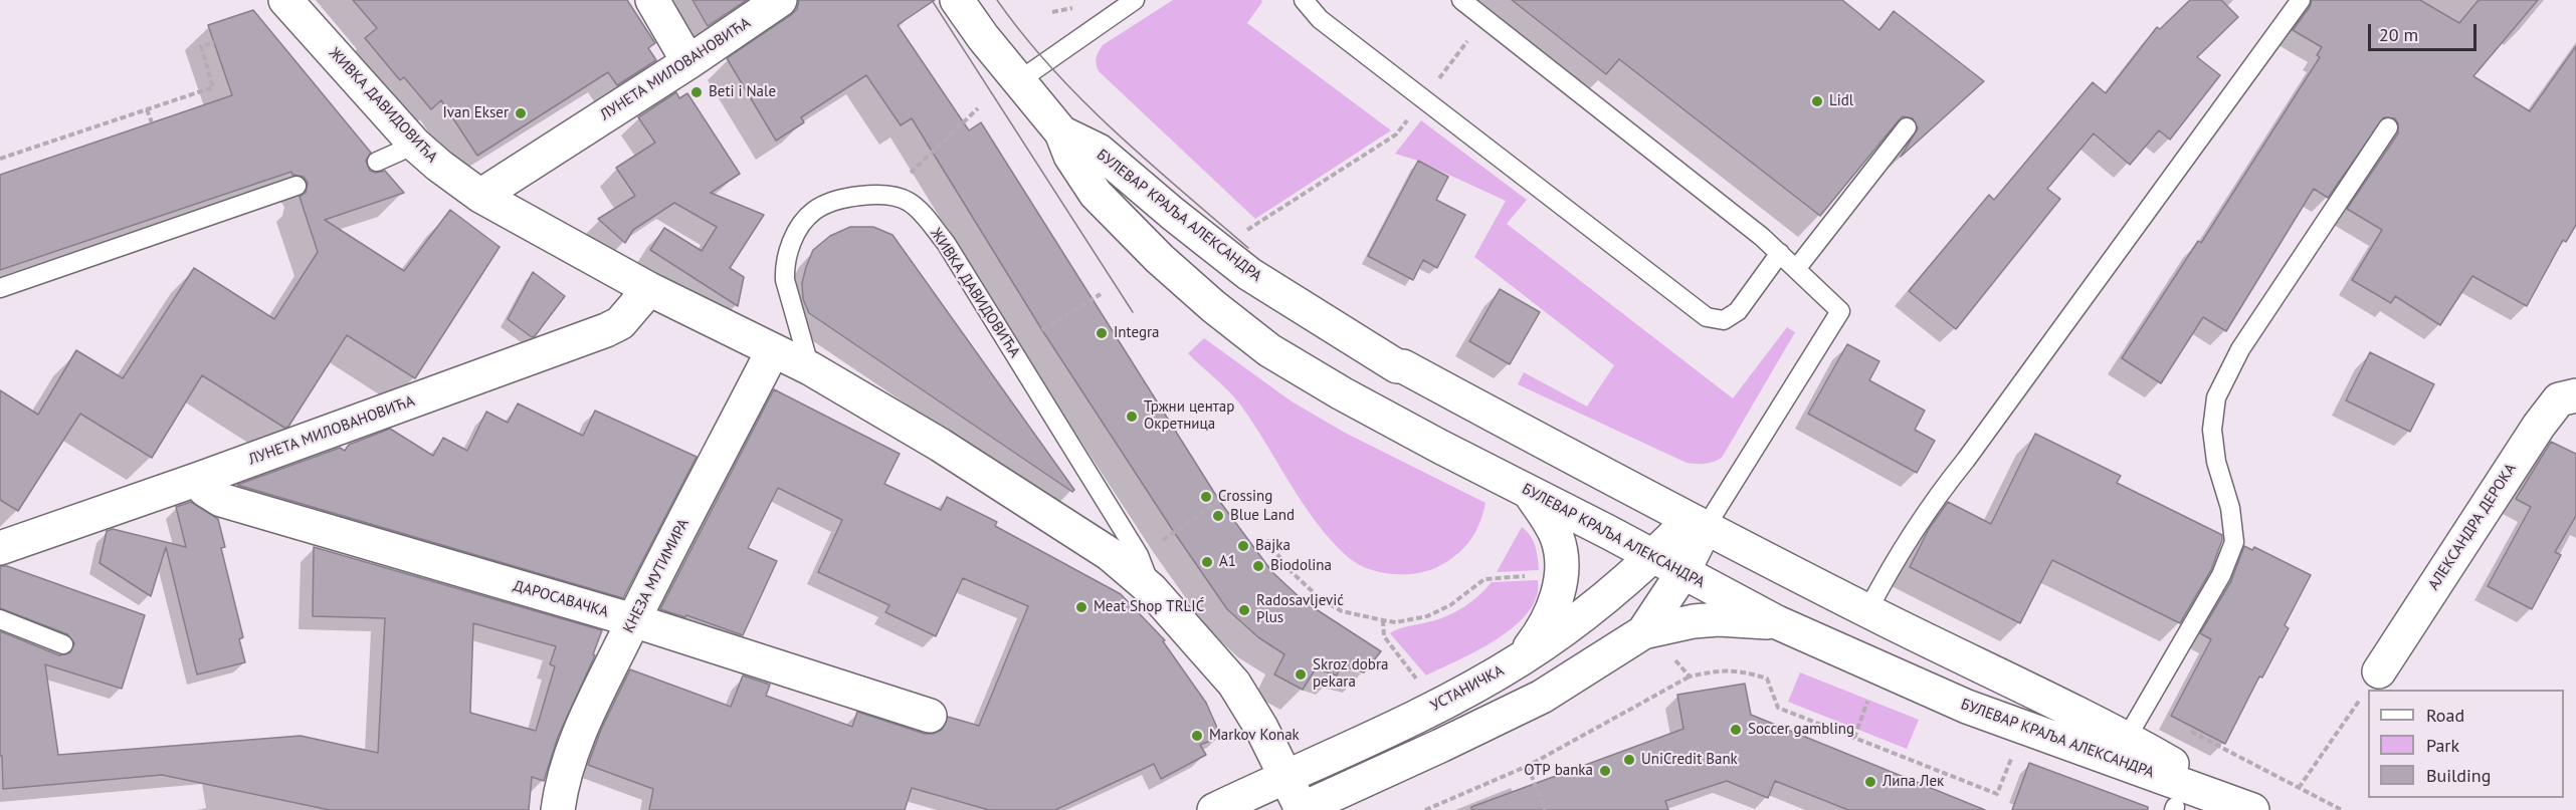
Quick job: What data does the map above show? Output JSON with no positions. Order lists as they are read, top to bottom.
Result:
{
  "streets": {
    "main road": [
      "ЛУНЕТА МИЛОВАНОВИЋА",
      "ЖИВКА ДАВИДОВИЋА",
      "БУЛЕВАР КРАЉА АЛЕКСАНДРА",
      "АЛЕКСАНДРА ДЕРОКА",
      "КНЕЗА МУТИМИРА",
      "ДАРОСАВАЧКА",
      "УСТАНИЧКА"
    ]
  },
  "crossings": [
    ["ЛУНЕТА МИЛОВАНОВИЋА", "ЖИВКА ДАВИДОВИЋА"],
    ["ЛУНЕТА МИЛОВАНОВИЋА", "ДАРОСАВАЧКА"],
    ["ЖИВКА ДАВИДОВИЋА", "КНЕЗА МУТИМИРА"],
    ["ЖИВКА ДАВИДОВИЋА", "УСТАНИЧКА"],
    ["БУЛЕВАР КРАЉА АЛЕКСАНДРА", "УСТАНИЧКА"],
    ["КНЕЗА МУТИМИРА", "ДАРОСАВАЧКА"]
  ],
  "places": [
    "Beti i Nale",
    "Lidl",
    "Ivan Ekser",
    "Integra",
    "Тржни центар Окретница",
    "Crossing",
    "Blue Land",
    "Bajka",
    "A1",
    "Biodolina",
    "Meat Shop TRLIĆ",
    "Radosavljević Plus",
    "Skroz dobra pekara",
    "Soccer gambling",
    "Markov Konak",
    "UniCredit Bank",
    "OTP banka",
    "Липа Лек"
  ],
  "legend": ["Road", "Park", "Building"],
  "scale_bar": "20 m"
}
